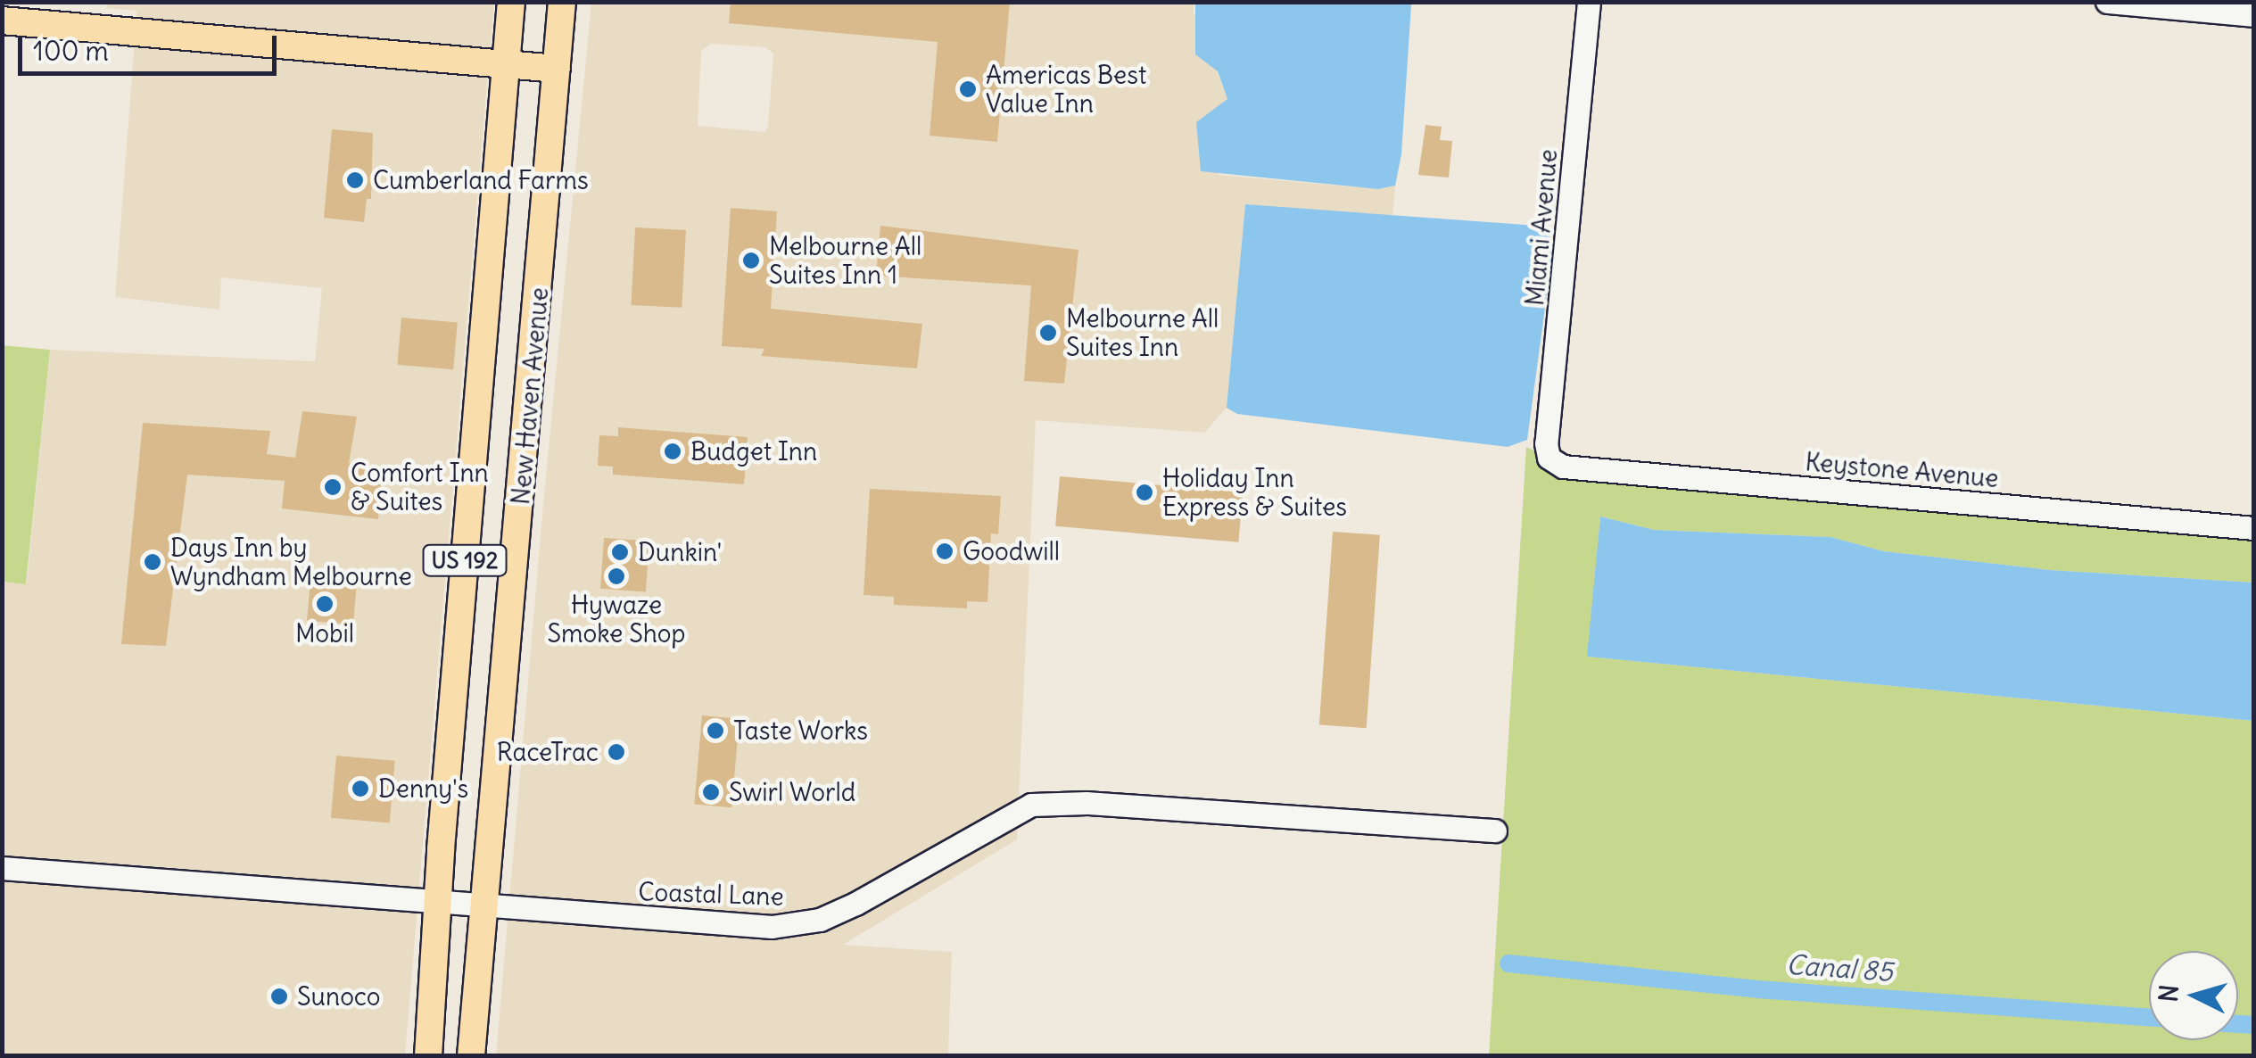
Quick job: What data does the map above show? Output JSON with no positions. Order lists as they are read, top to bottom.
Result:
{
  "streets": {
    "main road": ["New Haven Avenue", "US 192"],
    "street": ["Miami Avenue", "Keystone Avenue", "Coastal Lane"]
  },
  "crossings": [
    ["Miami Avenue", "Keystone Avenue"],
    ["New Haven Avenue", "Coastal Lane"]
  ],
  "water": ["Canal 85"],
  "places": [
    "Americas Best Value Inn",
    "Cumberland Farms",
    "Melbourne All Suites Inn 1",
    "Melbourne All Suites Inn",
    "Budget Inn",
    "Comfort Inn & Suites",
    "Holiday Inn Express & Suites",
    "Goodwill",
    "Dunkin'",
    "Days Inn by Wyndham Melbourne",
    "Hywaze Smoke Shop",
    "Mobil",
    "Taste Works",
    "RaceTrac",
    "Denny's",
    "Swirl World",
    "Sunoco"
  ],
  "scale_bar": "100 m",
  "north": "left"
}
